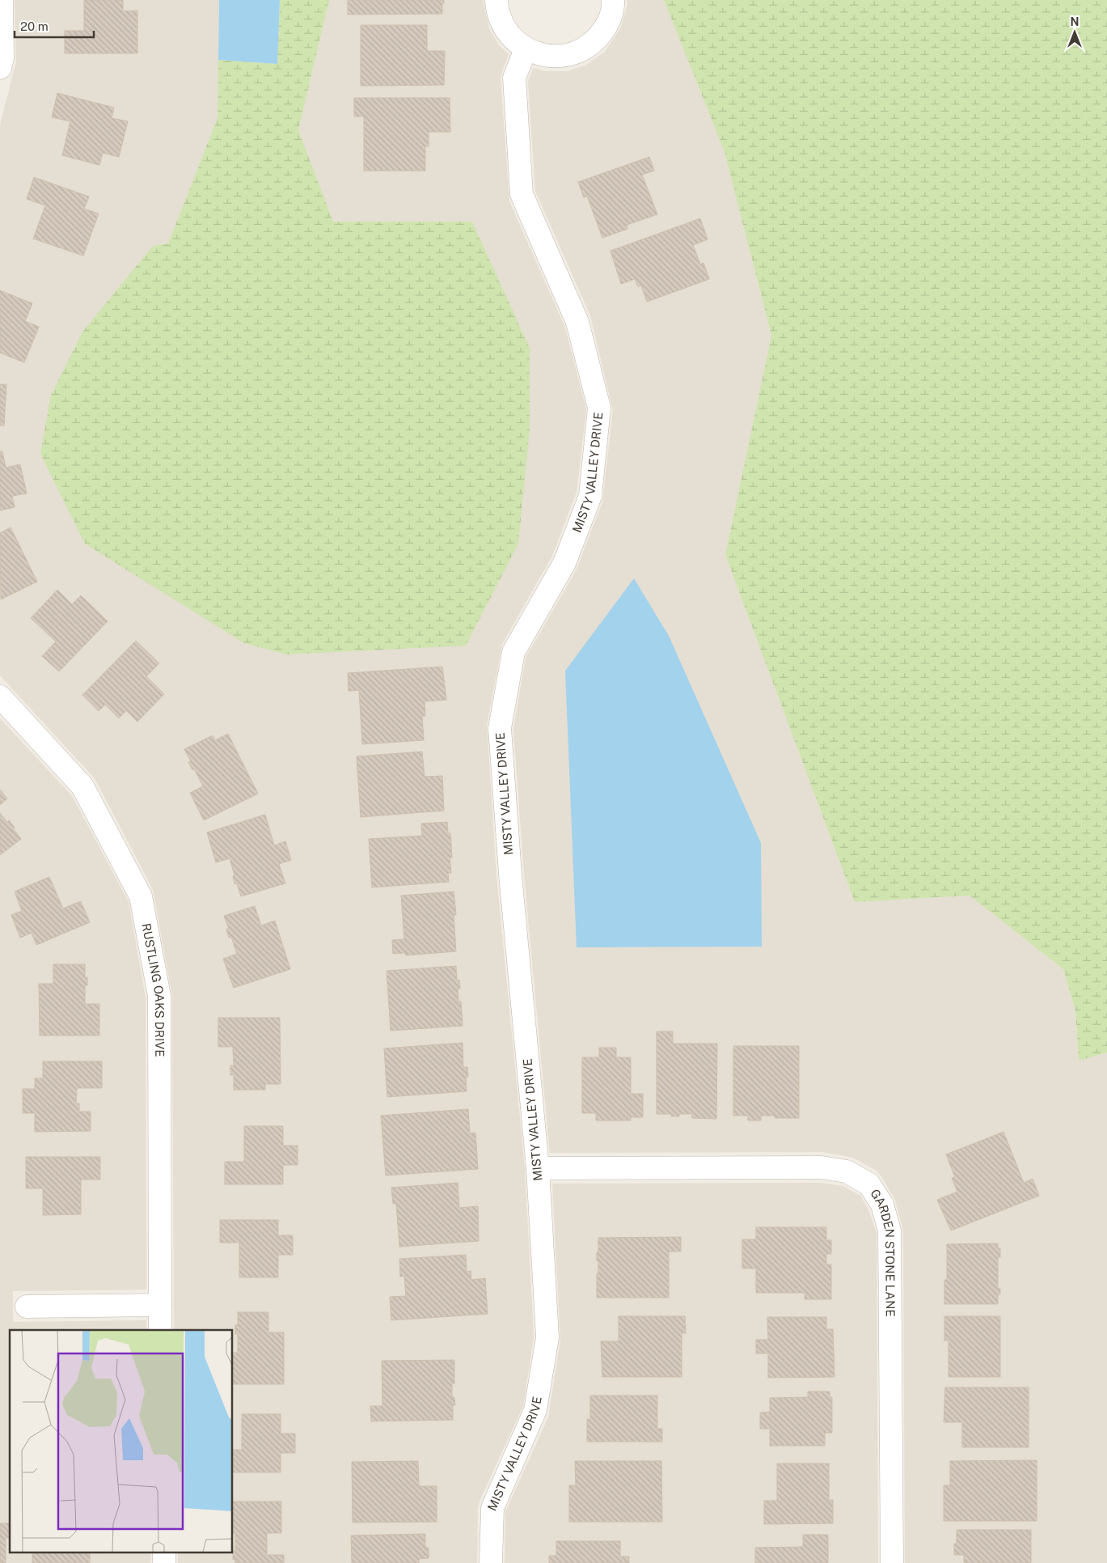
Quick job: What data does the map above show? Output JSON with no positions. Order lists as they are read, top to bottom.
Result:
{
  "streets": {
    "street": ["MISTY VALLEY DRIVE", "RUSTLING OAKS DRIVE", "GARDEN STONE LANE"]
  },
  "crossings": [
    ["MISTY VALLEY DRIVE", "GARDEN STONE LANE"]
  ],
  "scale_bar": "20 m",
  "north": "top"
}
